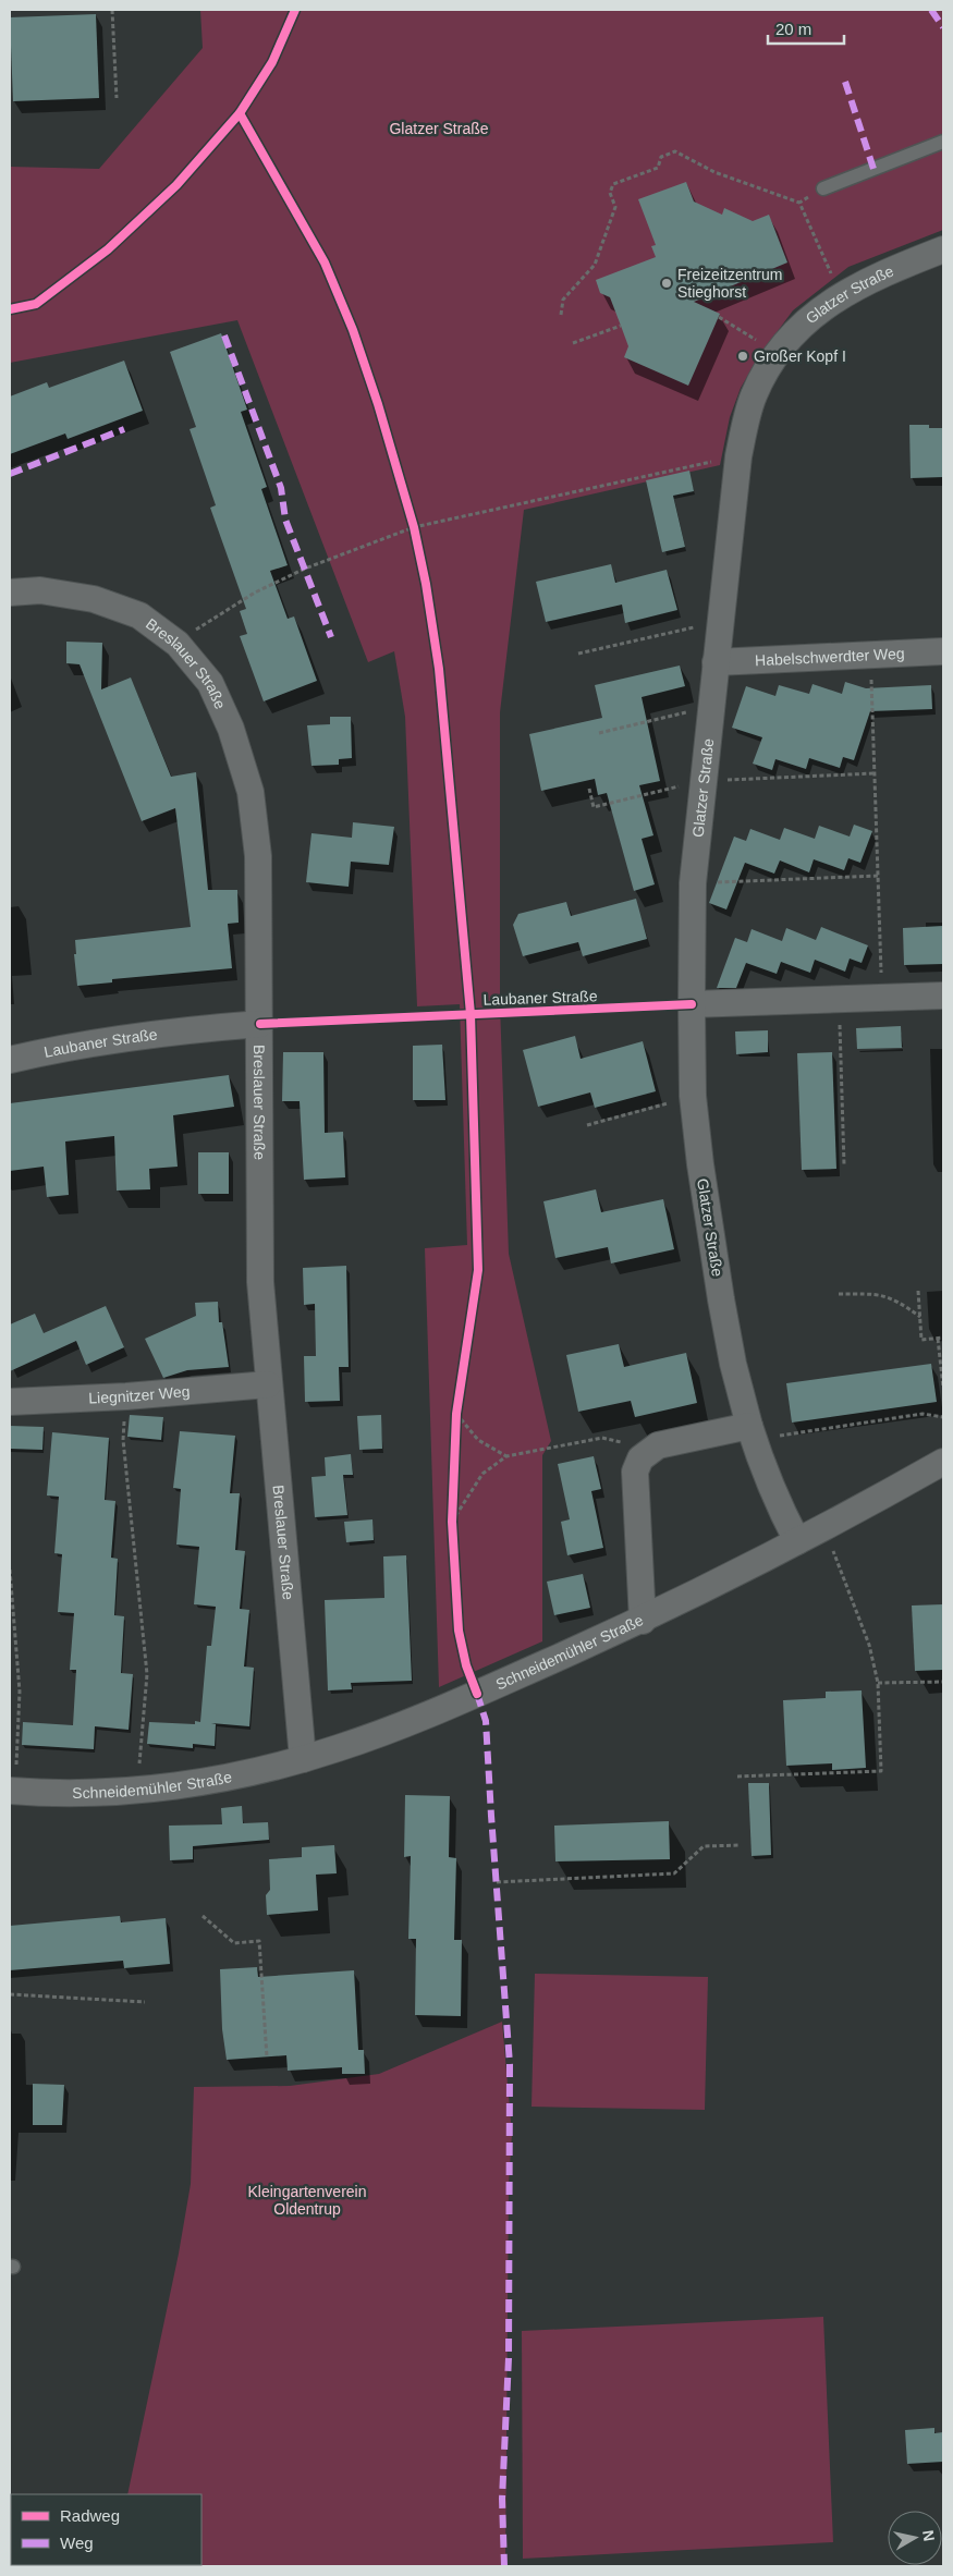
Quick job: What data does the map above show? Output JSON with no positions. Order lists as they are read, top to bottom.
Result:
{
  "streets": {
    "street": [
      "Glatzer Straße",
      "Habelschwerdter Weg",
      "Breslauer Straße",
      "Laubaner Straße",
      "Liegnitzer Weg",
      "Schneidemühler Straße"
    ]
  },
  "crossings": [
    ["Glatzer Straße", "Habelschwerdter Weg"],
    ["Glatzer Straße", "Schneidemühler Straße"],
    ["Breslauer Straße", "Laubaner Straße"],
    ["Breslauer Straße", "Liegnitzer Weg"],
    ["Breslauer Straße", "Schneidemühler Straße"]
  ],
  "parks": ["Glatzer Straße", "Kleingartenverein Oldentrup"],
  "places": ["Freizeitzentrum Stieghorst", "Großer Kopf I"],
  "legend": ["Radweg", "Weg"],
  "scale_bar": "20 m",
  "north": "right"
}
